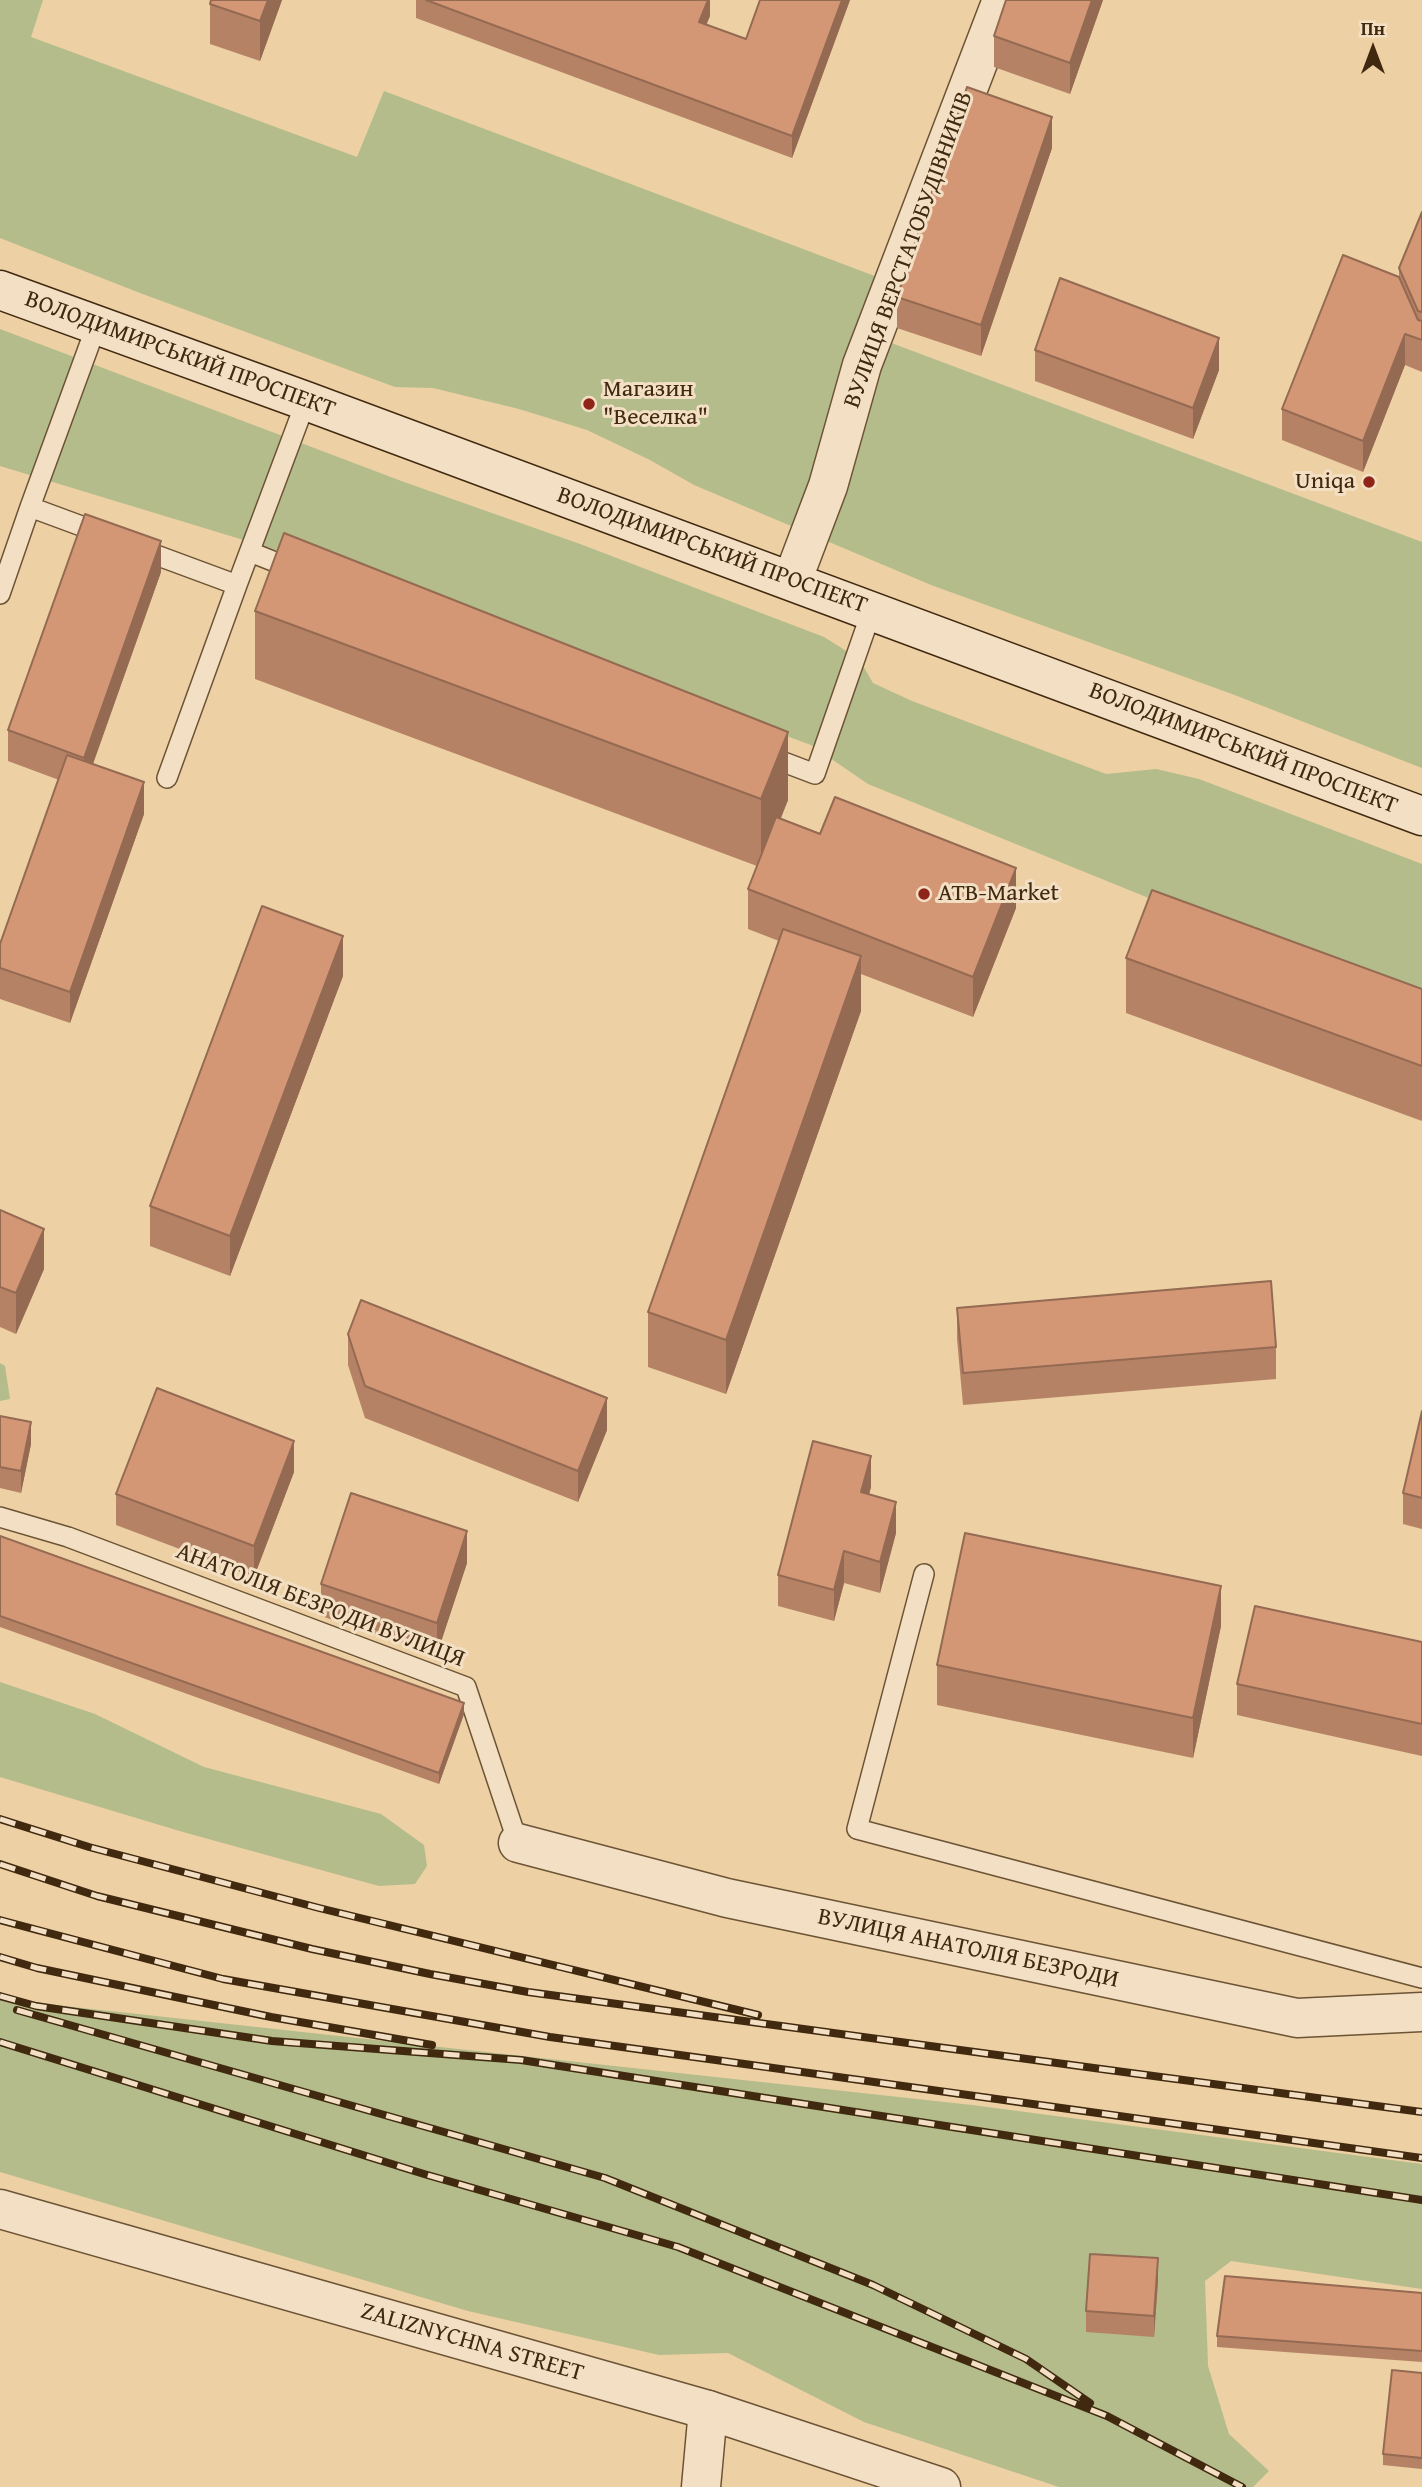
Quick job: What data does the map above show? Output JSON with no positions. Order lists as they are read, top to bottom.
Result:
{
  "streets": {
    "street": [
      "ВУЛИЦЯ ВЕРСТАТОБУДІВНИКІВ",
      "ВОЛОДИМИРСЬКИЙ ПРОСПЕКТ",
      "ВУЛИЦЯ АНАТОЛІЯ БЕЗРОДИ",
      "ZALIZNYCHNA STREET"
    ],
    "lane": ["АНАТОЛІЯ БЕЗРОДИ ВУЛИЦЯ"]
  },
  "crossings": [
    ["ВУЛИЦЯ ВЕРСТАТОБУДІВНИКІВ", "ВОЛОДИМИРСЬКИЙ ПРОСПЕКТ"],
    ["АНАТОЛІЯ БЕЗРОДИ ВУЛИЦЯ", "ВУЛИЦЯ АНАТОЛІЯ БЕЗРОДИ"]
  ],
  "places": ["Магазин \"Веселка\"", "Uniqa", "ATB-Market"],
  "north": "top"
}
